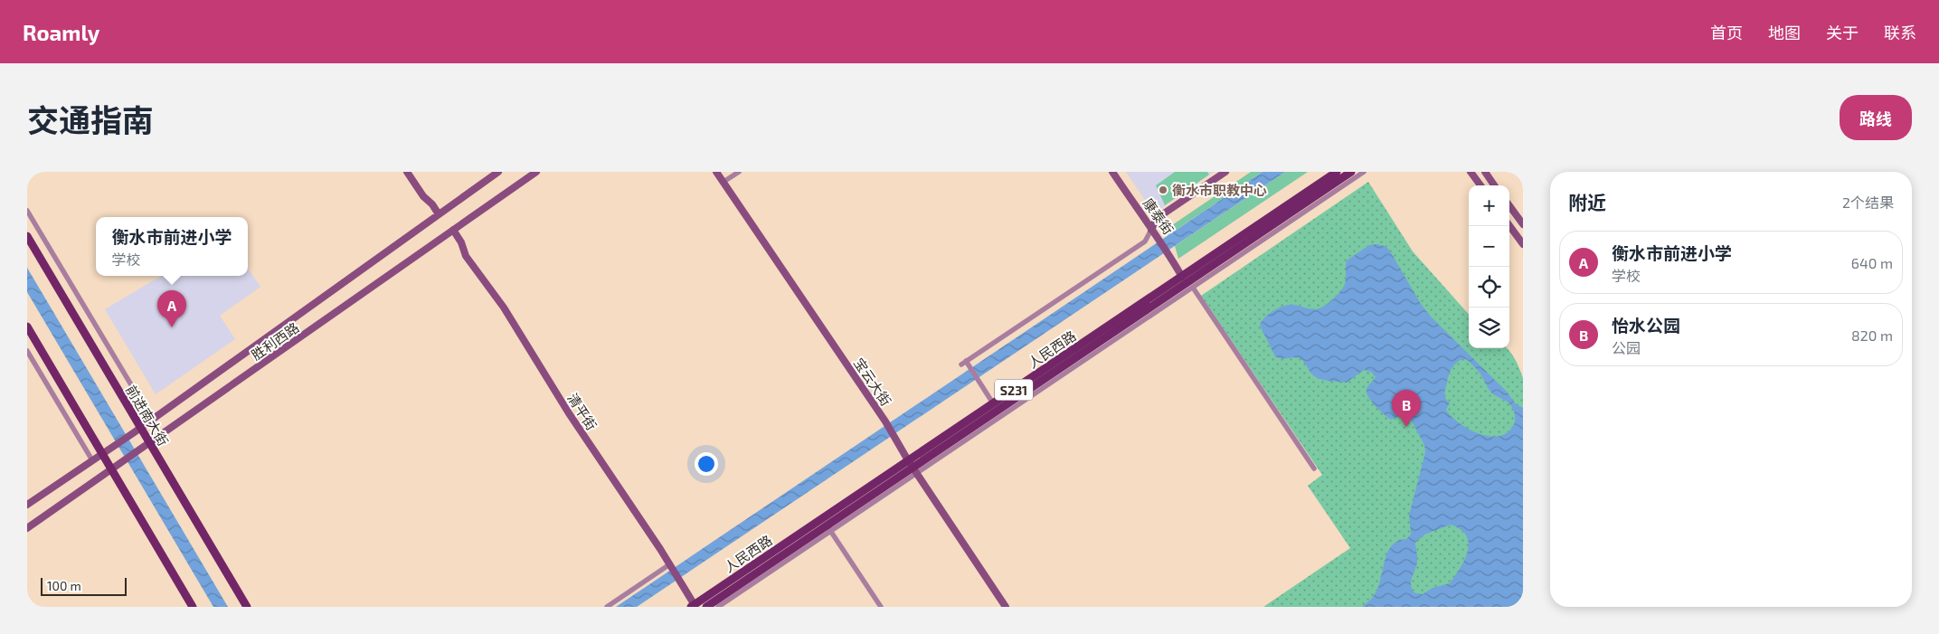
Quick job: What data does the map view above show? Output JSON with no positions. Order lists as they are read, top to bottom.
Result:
{
  "streets": {
    "main road": ["人民西路", "S231", "前进南大街"],
    "street": [
      "康泰街",
      "胜利西路",
      "宝云大街",
      "清平街"
    ]
  },
  "crossings": [
    ["康泰街", "人民西路"],
    ["胜利西路", "清平街"],
    ["胜利西路", "前进南大街"],
    ["人民西路", "宝云大街"],
    ["人民西路", "清平街"]
  ],
  "places": ["衡水市职教中心"],
  "scale_bar": "100 m",
  "page": {
    "header": "Roamly",
    "nav": [
      "首页",
      "地图",
      "关于",
      "联系"
    ],
    "title": "交通指南",
    "buttons": "路线",
    "heading": ["附近", "2个结果"],
    "map_buttons": ["+", "−"],
    "popup": ["衡水市前进小学", "学校"],
    "list": [
      {
        "mark": "A",
        "name": "衡水市前进小学",
        "note": "学校",
        "value": "640 m"
      },
      {
        "mark": "B",
        "name": "怡水公园",
        "note": "公园",
        "value": "820 m"
      }
    ],
    "pins": ["A", "B"],
    "scale": "100 m"
  }
}
